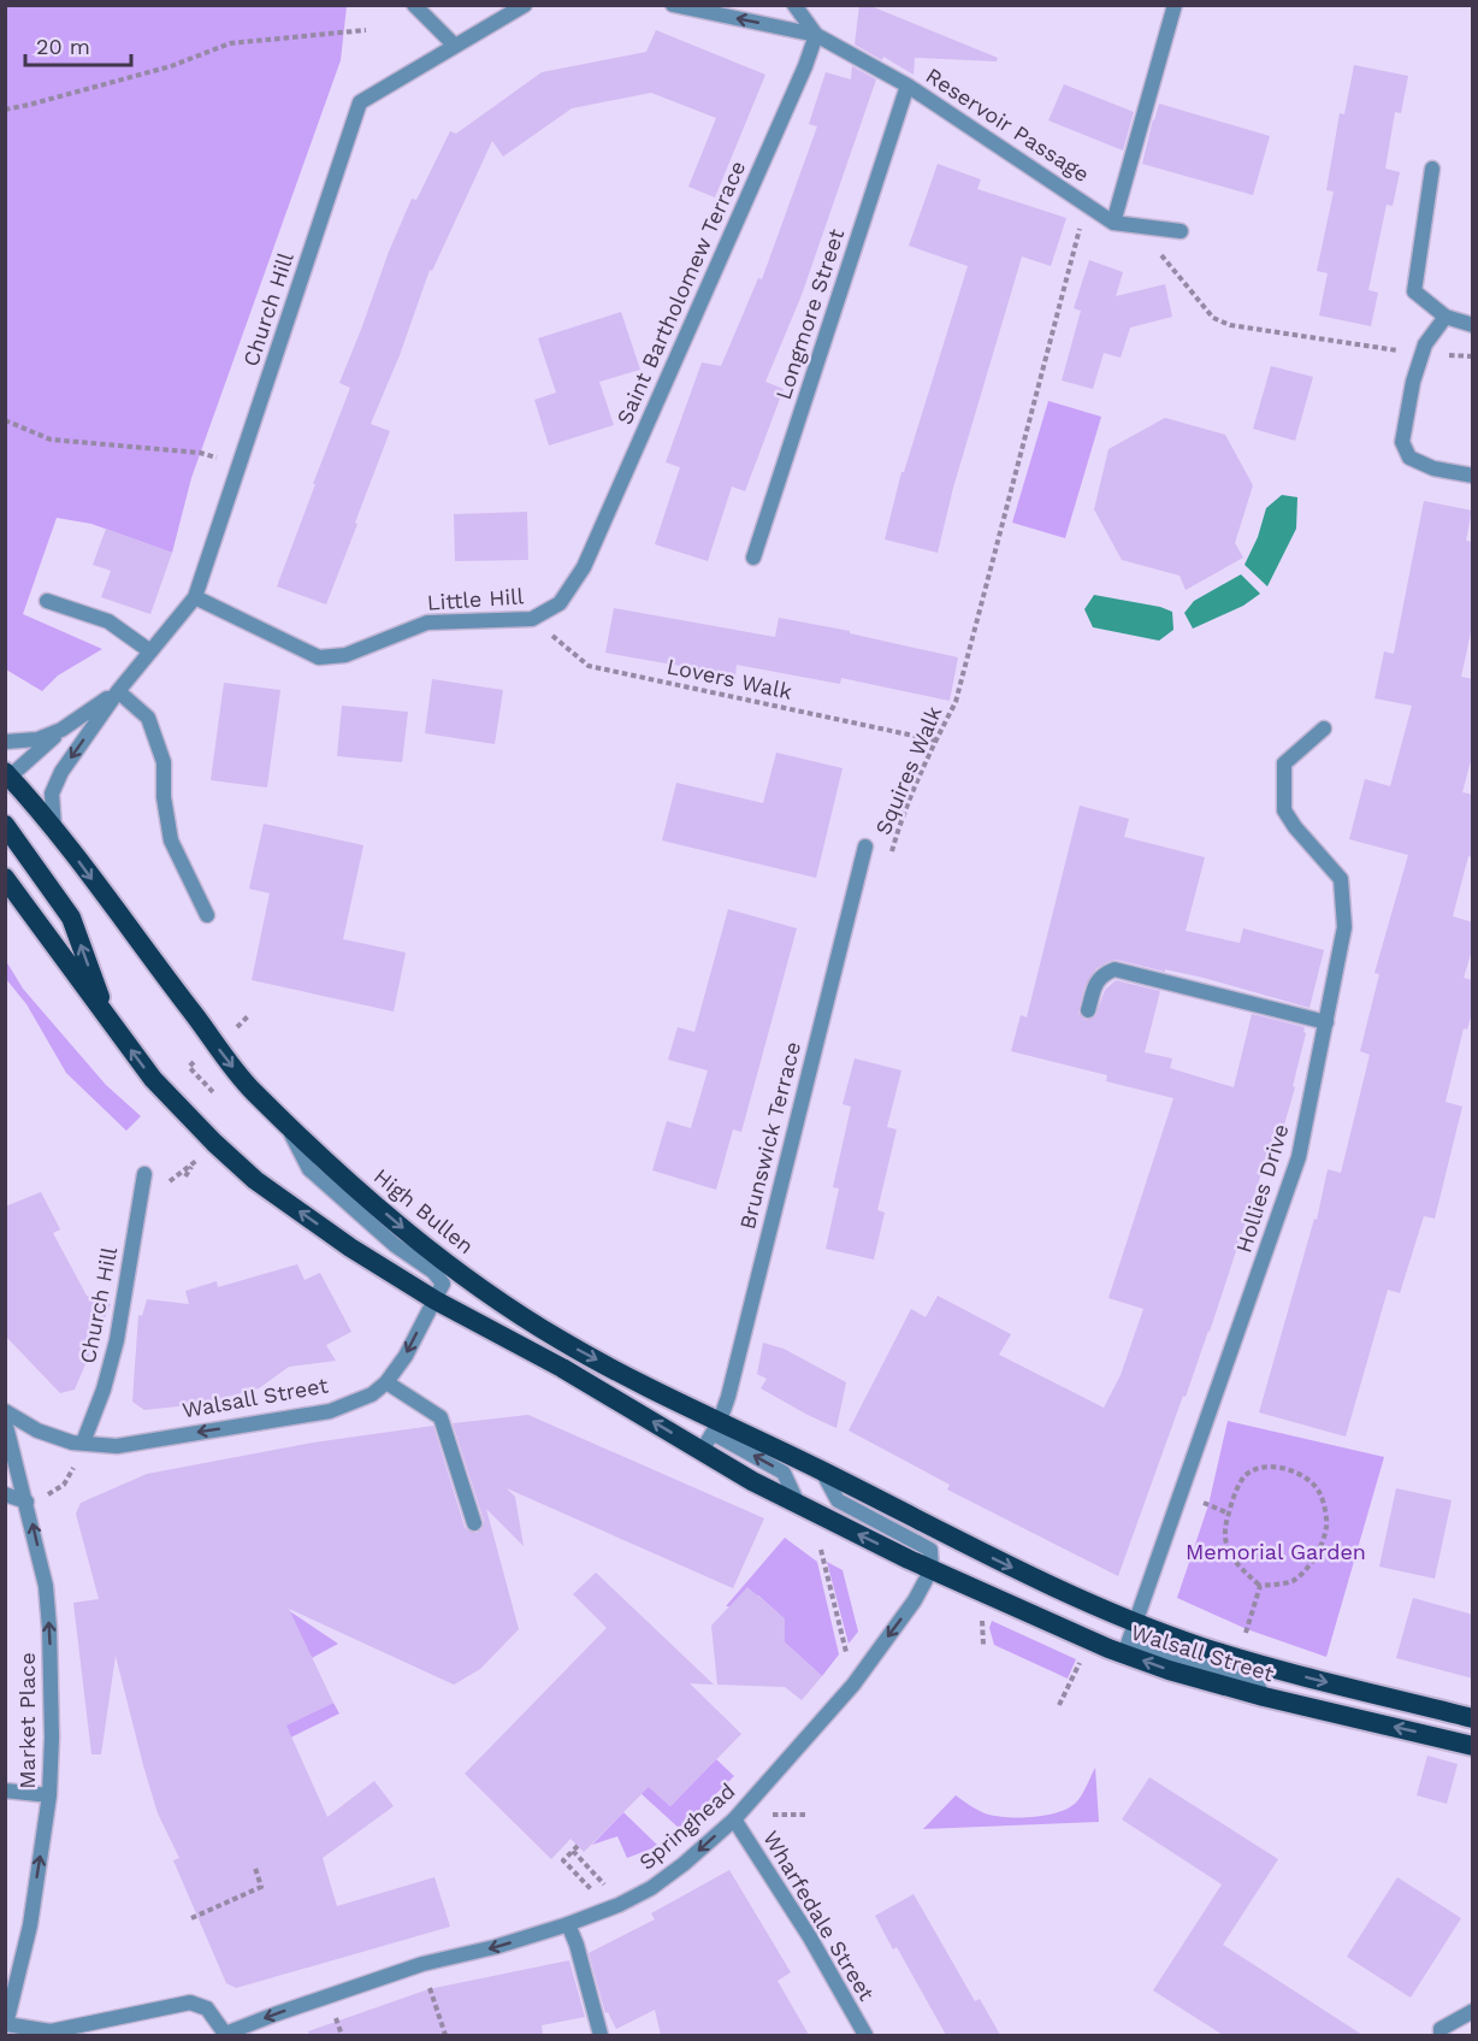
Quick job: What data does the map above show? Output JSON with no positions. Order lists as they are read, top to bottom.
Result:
{
  "streets": {
    "highway": ["High Bullen", "Walsall Street"],
    "street": [
      "Reservoir Passage",
      "Saint Bartholomew Terrace",
      "Church Hill",
      "Longmore Street",
      "Little Hill",
      "Brunswick Terrace",
      "Hollies Drive",
      "Market Place",
      "Springhead",
      "Wharfedale Street"
    ],
    "path": ["Lovers Walk", "Squires Walk"]
  },
  "crossings": [
    ["Reservoir Passage", "Saint Bartholomew Terrace"],
    ["Reservoir Passage", "Longmore Street"],
    ["Reservoir Passage", "Squires Walk"],
    ["Saint Bartholomew Terrace", "Little Hill"],
    ["Church Hill", "Little Hill"],
    ["Church Hill", "High Bullen"],
    ["Church Hill", "Walsall Street"],
    ["Little Hill", "Lovers Walk"],
    ["Lovers Walk", "Squires Walk"],
    ["Brunswick Terrace", "High Bullen"],
    ["Hollies Drive", "Walsall Street"],
    ["High Bullen", "Walsall Street"],
    ["Walsall Street", "Springhead"],
    ["Springhead", "Wharfedale Street"]
  ],
  "one_way": ["Market Place", "Springhead"],
  "parks": ["Memorial Garden"],
  "scale_bar": "20 m"
}
